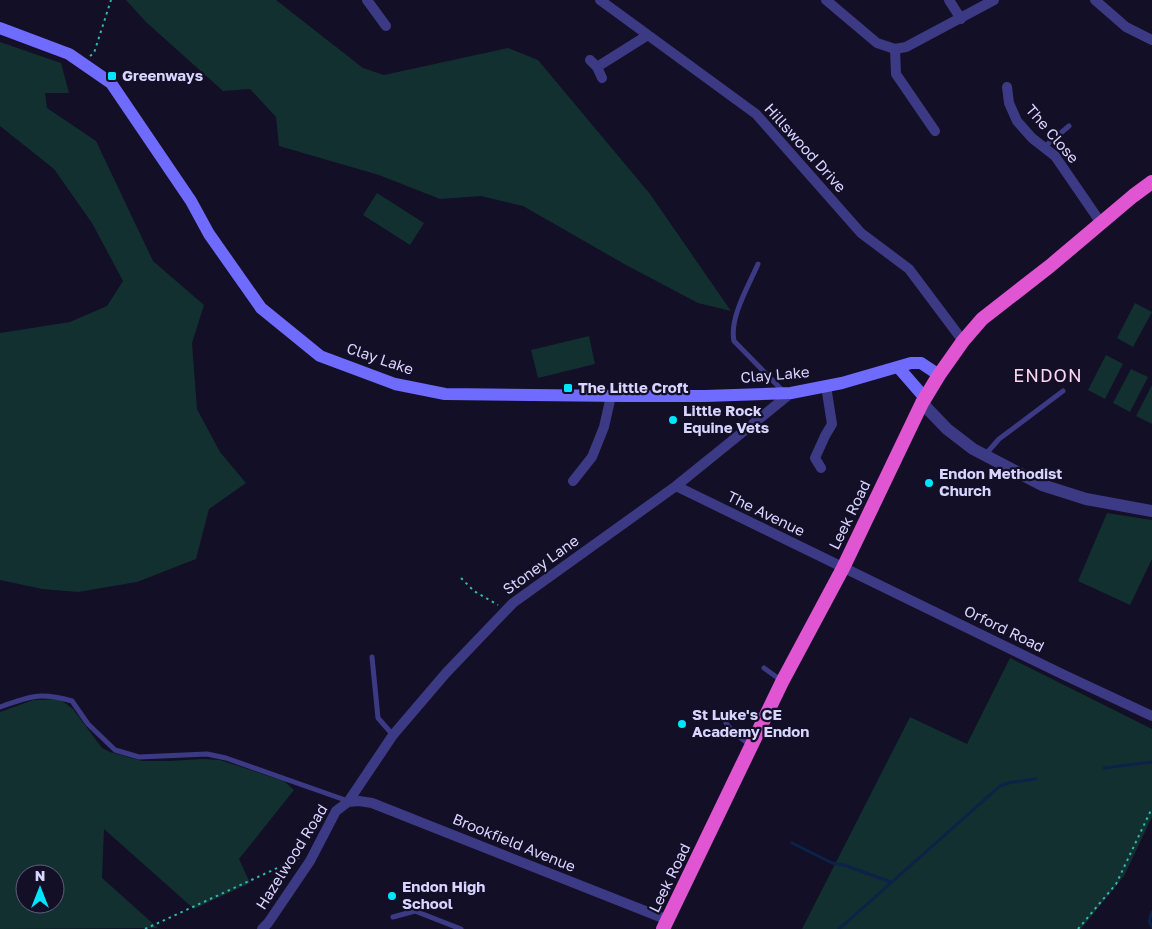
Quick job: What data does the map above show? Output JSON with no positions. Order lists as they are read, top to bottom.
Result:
{
  "streets": {
    "highway": ["Leek Road"],
    "main road": ["Clay Lake"],
    "street": [
      "The Close",
      "Hillswood Drive",
      "The Avenue",
      "Stoney Lane",
      "Orford Road",
      "Brookfield Avenue",
      "Hazelwood Road"
    ]
  },
  "crossings": [
    ["The Close", "Leek Road"],
    ["Hillswood Drive", "Leek Road"],
    ["Clay Lake", "Leek Road"],
    ["Clay Lake", "Stoney Lane"],
    ["The Avenue", "Leek Road"],
    ["The Avenue", "Stoney Lane"],
    ["The Avenue", "Orford Road"],
    ["Leek Road", "Orford Road"],
    ["Leek Road", "Brookfield Avenue"],
    ["Stoney Lane", "Brookfield Avenue"],
    ["Stoney Lane", "Hazelwood Road"],
    ["Brookfield Avenue", "Hazelwood Road"]
  ],
  "districts": ["ENDON"],
  "places": {
    "transit": ["Greenways", "The Little Croft"],
    "other": [
      "Little Rock Equine Vets",
      "Endon Methodist Church",
      "St Luke's CE Academy Endon",
      "Endon High School"
    ]
  },
  "north": "top"
}
